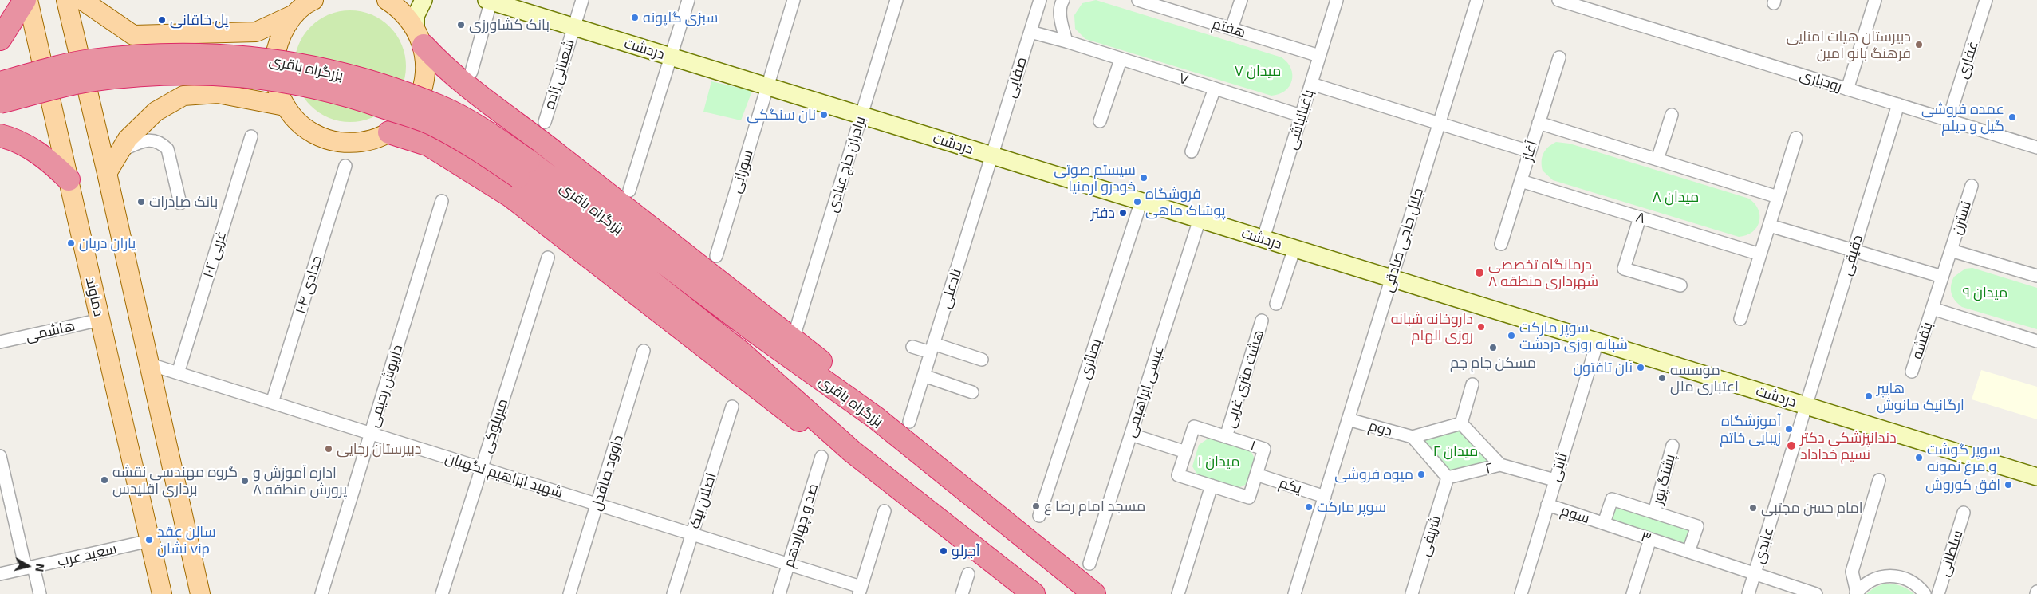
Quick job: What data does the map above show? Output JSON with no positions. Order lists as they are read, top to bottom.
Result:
{
  "streets": {
    "highway": ["بزرگراه باقری"],
    "main road": ["دردشت", "دماوند"],
    "street": [
      "هفتم",
      "غفاری",
      "شعبانی زاده",
      "صفایی",
      "۷",
      "رودباری",
      "باغبانباشی",
      "آغاز",
      "برادران حاج عبادی",
      "سورانی",
      "۸",
      "نسترن",
      "جلال حاجی صادقی",
      "۱۰۲ غربی",
      "دقیقی",
      "حدادی ۱۰۴",
      "نادعلی",
      "هاشمی",
      "بنفشه",
      "بصائری",
      "هشت متری غربی",
      "داریوش رحیمی",
      "عیسی ابراهیمی",
      "میربلوکی",
      "دوم",
      "۱",
      "ثابتی",
      "۲",
      "داوود صافدل",
      "شهید ابراهیم نگهبان",
      "پشنگ پور",
      "یکم",
      "اصلان بیک",
      "سوم",
      "صد و چهاردهم",
      "شریفی",
      "۳",
      "عابدی",
      "سلطانی",
      "سعید عرب"
    ]
  },
  "crossings": [
    ["هفتم", "باغبانباشی"],
    ["دردشت", "شعبانی زاده"],
    ["دردشت", "صفایی"],
    ["دردشت", "باغبانباشی"],
    ["دردشت", "برادران حاج عبادی"],
    ["دردشت", "سورانی"],
    ["دردشت", "جلال حاجی صادقی"],
    ["دردشت", "دقیقی"],
    ["دردشت", "نادعلی"],
    ["دردشت", "بصائری"],
    ["دردشت", "عیسی ابراهیمی"],
    ["دردشت", "ثابتی"],
    ["دردشت", "عابدی"],
    ["غفاری", "رودباری"],
    ["صفایی", "۷"],
    ["صفایی", "نادعلی"],
    ["۷", "باغبانباشی"],
    ["رودباری", "دقیقی"],
    ["آغاز", "۸"],
    ["جلال حاجی صادقی", "دوم"],
    ["جلال حاجی صادقی", "یکم"],
    ["۱۰۲ غربی", "شهید ابراهیم نگهبان"],
    ["دقیقی", "عابدی"],
    ["حدادی ۱۰۴", "شهید ابراهیم نگهبان"],
    ["دماوند", "هاشمی"],
    ["دماوند", "سعید عرب"],
    ["هشت متری غربی", "۱"],
    ["داریوش رحیمی", "شهید ابراهیم نگهبان"],
    ["میربلوکی", "شهید ابراهیم نگهبان"],
    ["۱", "یکم"],
    ["ثابتی", "سوم"],
    ["۲", "شریفی"],
    ["داوود صافدل", "شهید ابراهیم نگهبان"],
    ["شهید ابراهیم نگهبان", "اصلان بیک"],
    ["شهید ابراهیم نگهبان", "صد و چهاردهم"],
    ["سوم", "۳"],
    ["۳", "عابدی"]
  ],
  "parks": [
    "میدان ۷",
    "میدان ۸",
    "میدان ۹",
    "میدان ۲",
    "میدان ۱"
  ],
  "places": [
    "سبزی گلپونه",
    "پل خاقانی",
    "بانک کشاورزی",
    "دبیرستان هیات امنایی فرهنگ بانو امین",
    "نان سنگکی",
    "عمده فروشی گیل و دیلم",
    "سیستم صوتی خودرو ارمنیا",
    "بانک صادرات",
    "فروشگاه پوشاک ماهی",
    "دفتر",
    "یاران دریان",
    "درمانگاه تخصصی شهرداری منطقه ۸",
    "داروخانه شبانه روزی الهام",
    "سوپر مارکت شبانه روزی دردشت",
    "مسکن جام جم",
    "نان تافتون",
    "موسسه اعتباری ملل",
    "هایپر ارگانیک مانوش",
    "آموزشگاه زیبایی خاتم",
    "دندانپزشکی دکتر نسیم خداداد",
    "دبیرستان رجایی",
    "سوپر گوشت و مرغ نمونه",
    "میوه فروشی",
    "گروه مهندسی نقشه برداری اقلیدس",
    "اداره آموزش و پرورش منطقه ۸",
    "افق کوروش",
    "مسجد امام رضا ع",
    "سوپر مارکت",
    "امام حسن مجتبی",
    "سالن عقد نشان vip",
    "آجرلو"
  ],
  "north": "right"
}
